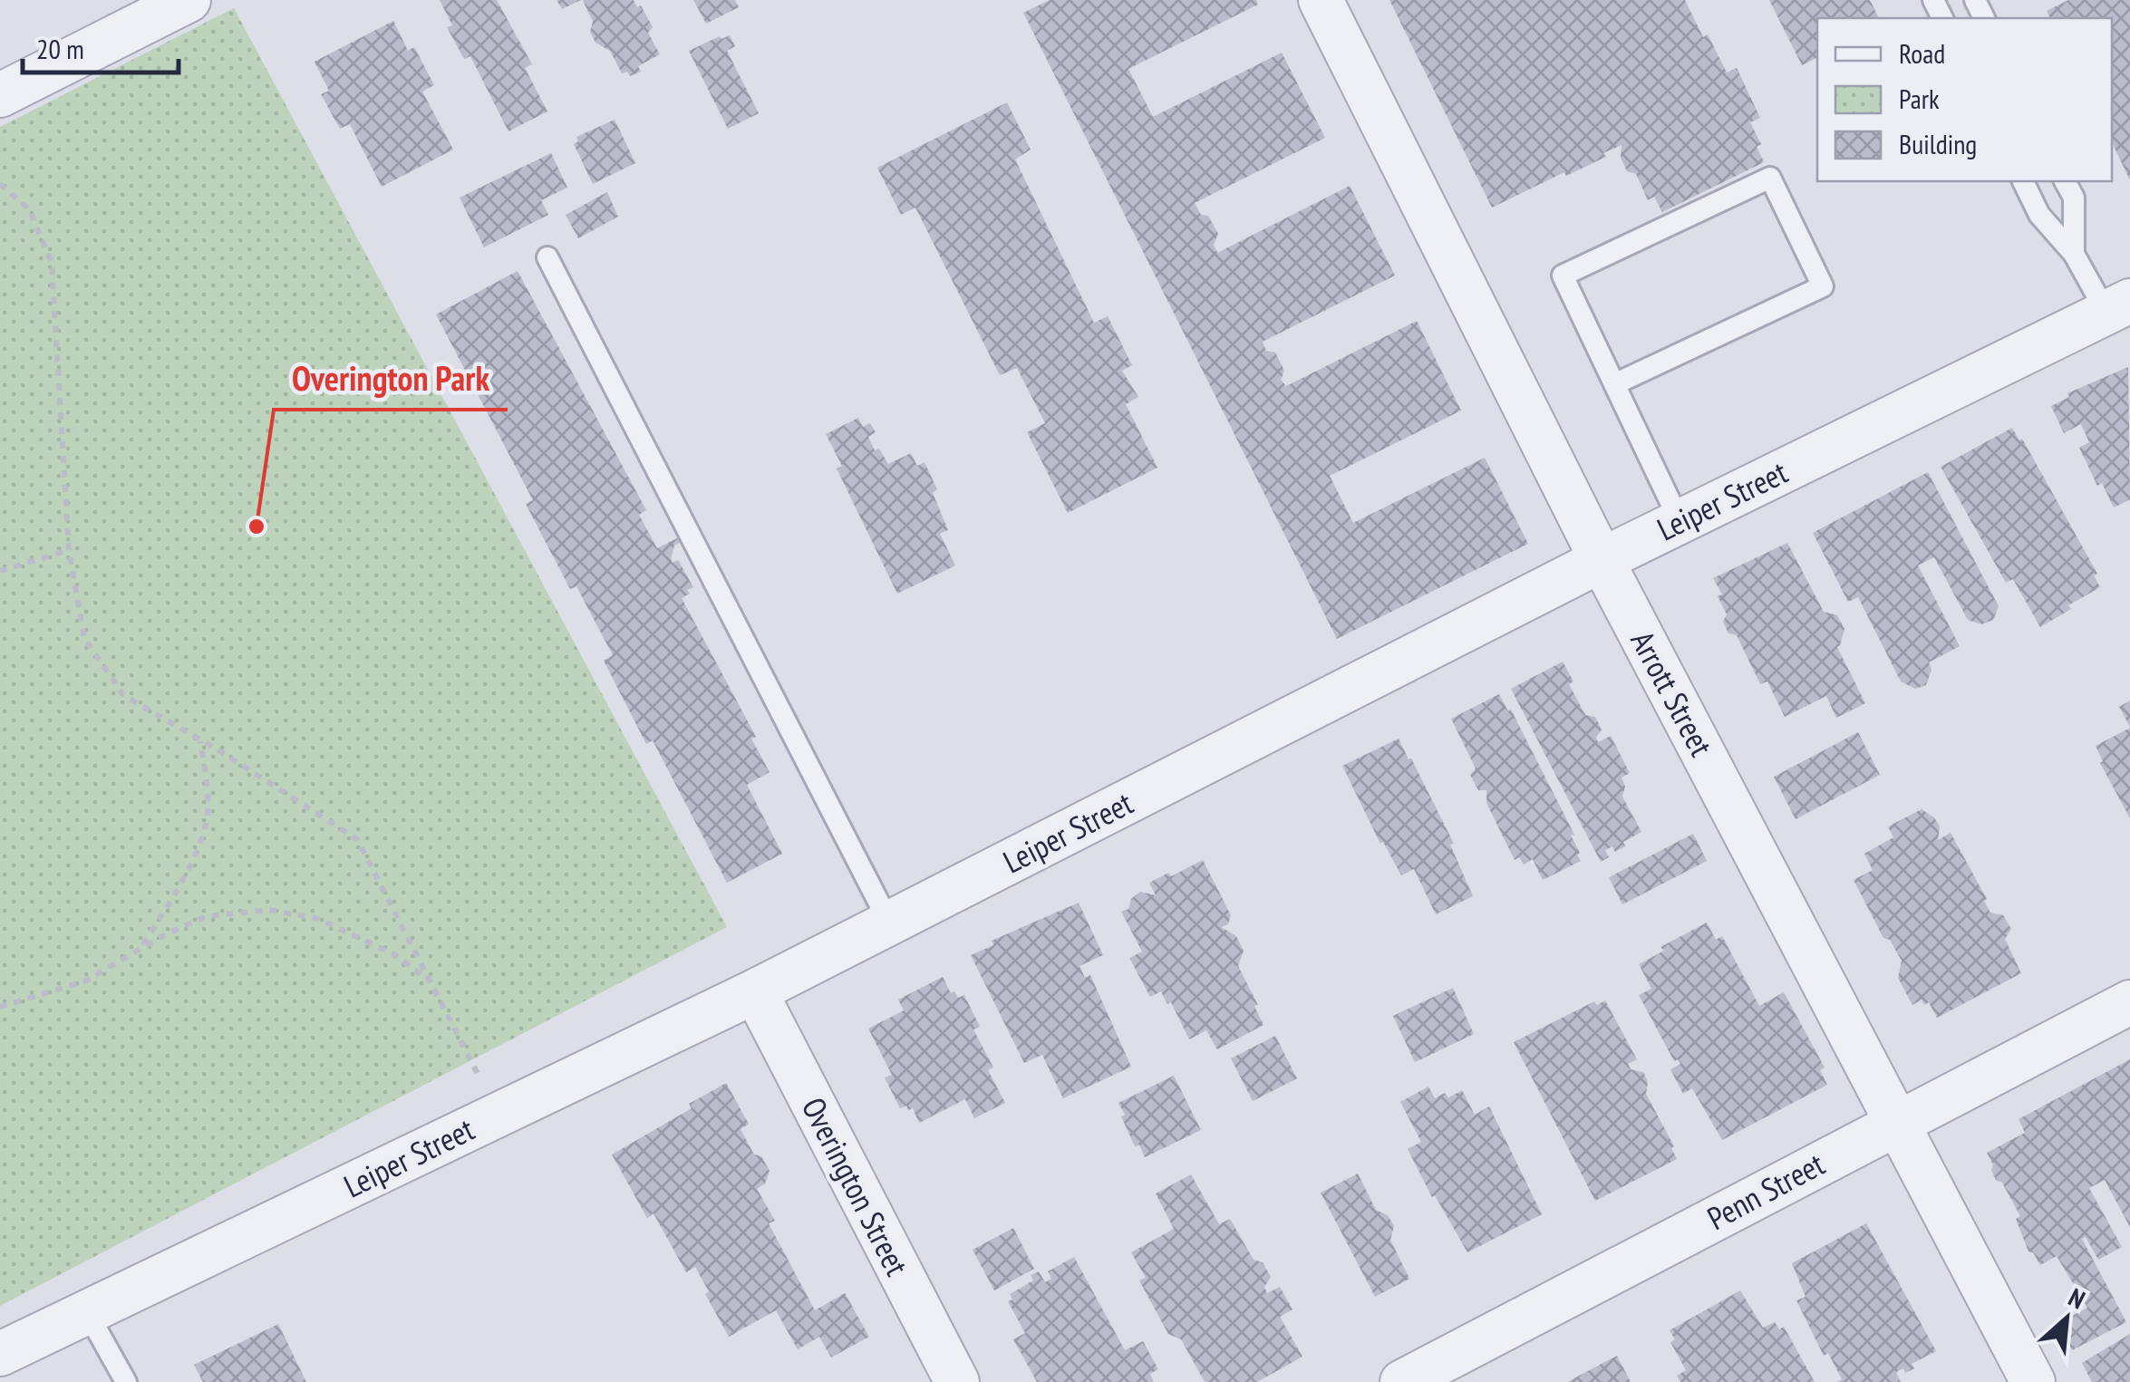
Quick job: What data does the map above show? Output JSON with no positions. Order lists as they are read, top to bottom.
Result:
{
  "streets": {
    "street": [
      "Leiper Street",
      "Arrott Street",
      "Overington Street",
      "Penn Street"
    ]
  },
  "crossings": [
    ["Leiper Street", "Arrott Street"],
    ["Leiper Street", "Overington Street"],
    ["Arrott Street", "Penn Street"]
  ],
  "places": ["Overington Park"],
  "legend": ["Road", "Park", "Building"],
  "scale_bar": "20 m",
  "north": "top right"
}
